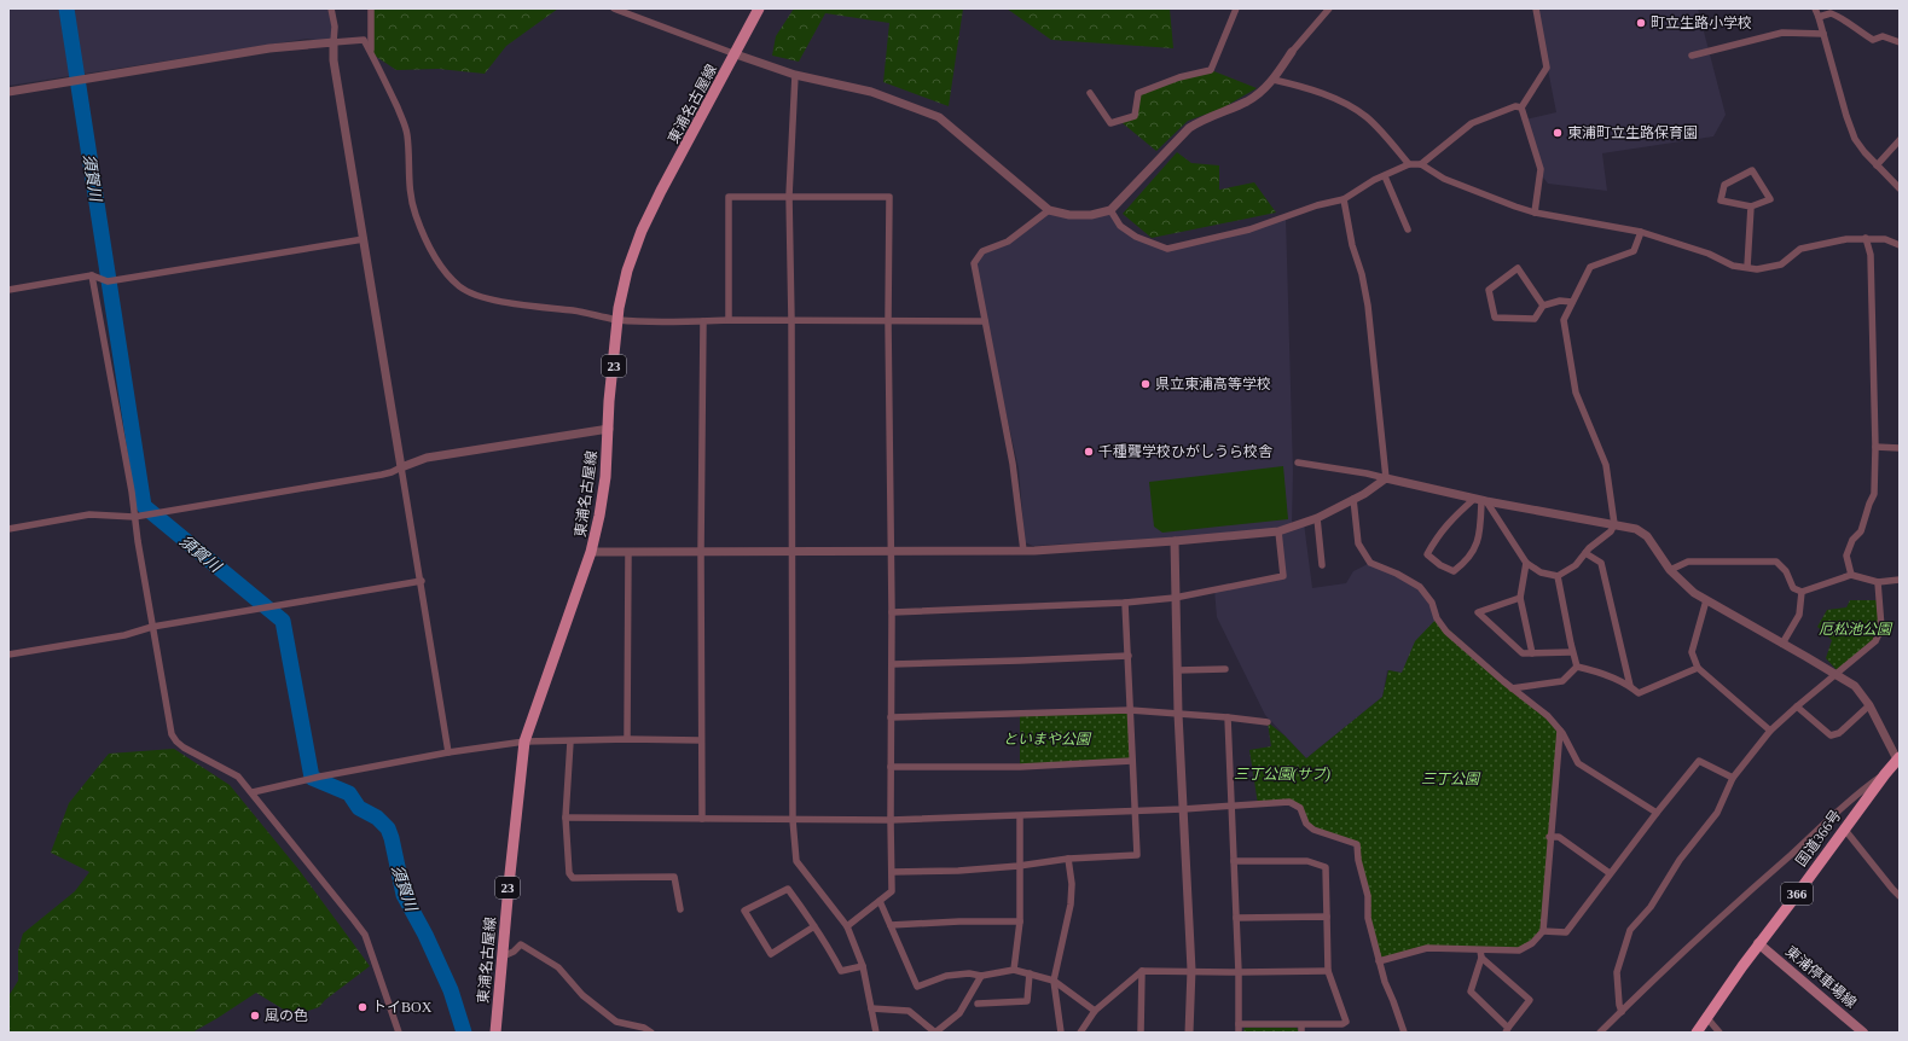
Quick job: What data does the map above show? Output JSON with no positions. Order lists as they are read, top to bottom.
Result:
{
  "streets": {
    "highway": ["国道366号", "366"],
    "main road": ["東浦名古屋線", "23", "東浦停車場線"]
  },
  "crossings": [
    ["国道366号", "東浦停車場線"]
  ],
  "water": ["須賀川"],
  "parks": [
    "厄松池公園",
    "といまや公園",
    "三丁公園(サブ)",
    "三丁公園"
  ],
  "places": [
    "町立生路小学校",
    "東浦町立生路保育園",
    "県立東浦高等学校",
    "千種聾学校ひがしうら校舎",
    "トイBOX",
    "風の色"
  ]
}
